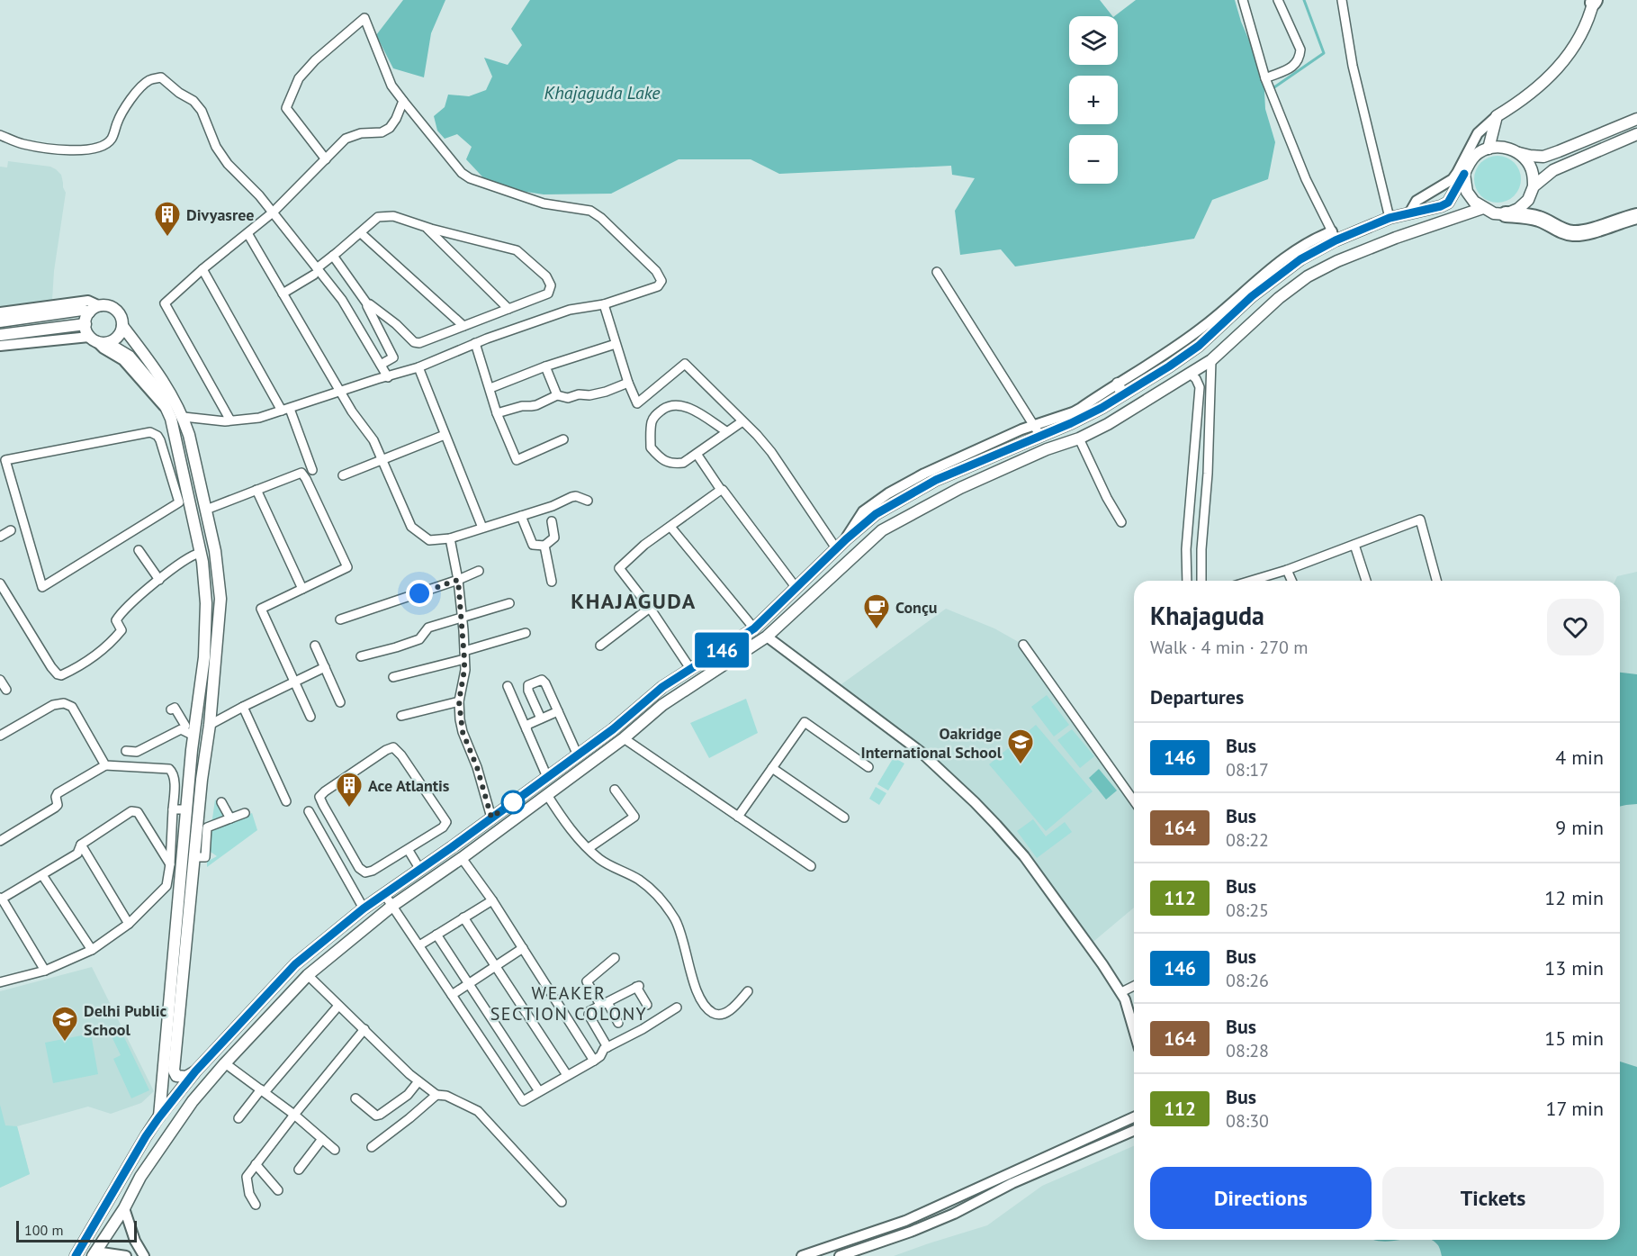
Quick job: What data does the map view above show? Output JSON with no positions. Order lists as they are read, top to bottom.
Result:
{
  "districts": ["KHAJAGUDA", "WEAKER SECTION COLONY"],
  "water": ["Khajaguda Lake"],
  "places": {
    "building": ["Divyasree", "Ace Atlantis"],
    "cafe": ["Conçu"],
    "school or university": ["Oakridge International School", "Delhi Public School"]
  },
  "lines": ["bus line 146"],
  "scale_bar": "100 m",
  "page": {
    "on_map": "146",
    "map_buttons": ["+", "−"],
    "heading": [
      ["Khajaguda", "Walk · 4 min · 270 m"],
      "Departures"
    ],
    "list": [
      {
        "mark": "146",
        "name": "Bus",
        "note": "08:17",
        "value": "4 min"
      },
      {
        "mark": "164",
        "name": "Bus",
        "note": "08:22",
        "value": "9 min"
      },
      {
        "mark": "112",
        "name": "Bus",
        "note": "08:25",
        "value": "12 min"
      },
      {
        "mark": "146",
        "name": "Bus",
        "note": "08:26",
        "value": "13 min"
      },
      {
        "mark": "164",
        "name": "Bus",
        "note": "08:28",
        "value": "15 min"
      },
      {
        "mark": "112",
        "name": "Bus",
        "note": "08:30",
        "value": "17 min"
      }
    ],
    "buttons": ["Directions", "Tickets"],
    "scale": "100 m"
  }
}
